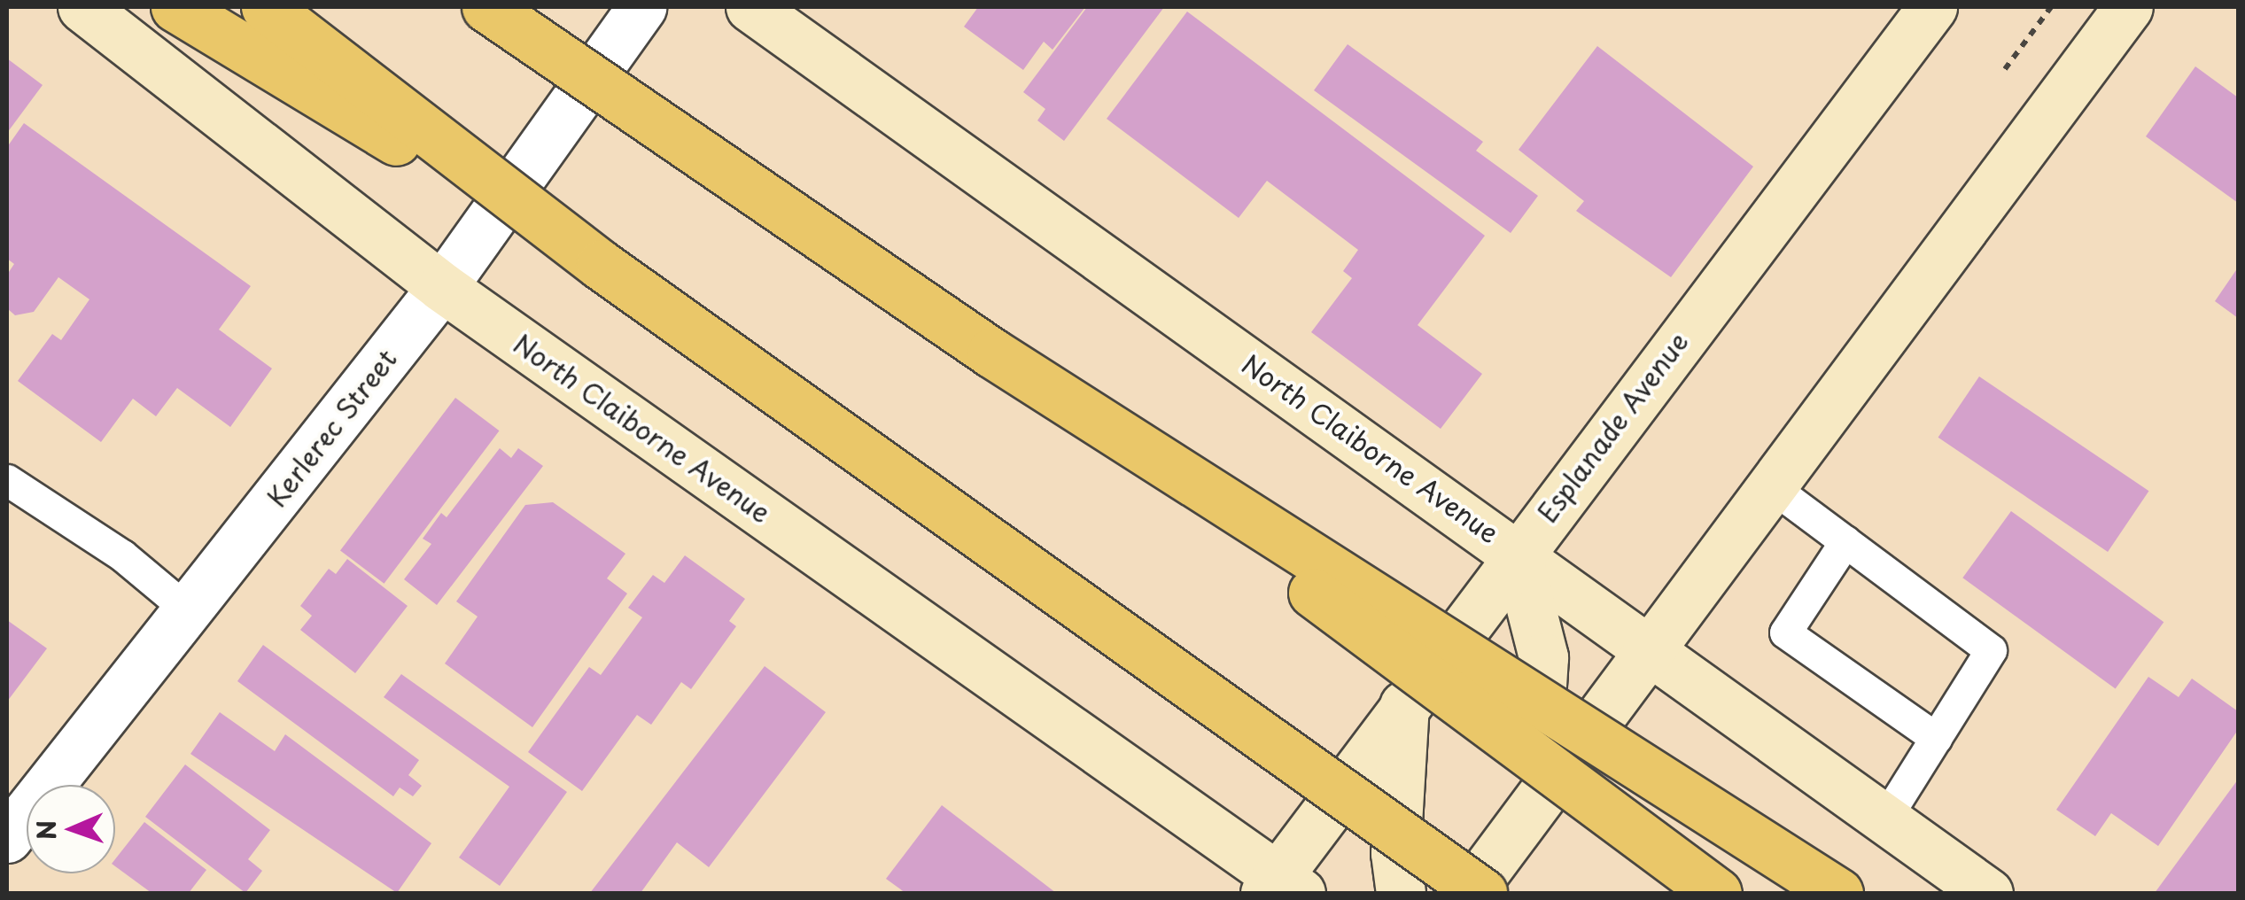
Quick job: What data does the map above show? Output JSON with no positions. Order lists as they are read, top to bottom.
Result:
{
  "streets": {
    "main road": ["Esplanade Avenue", "North Claiborne Avenue"],
    "street": ["Kerlerec Street"]
  },
  "crossings": [
    ["Esplanade Avenue", "North Claiborne Avenue"],
    ["Kerlerec Street", "North Claiborne Avenue"]
  ],
  "north": "left"
}
